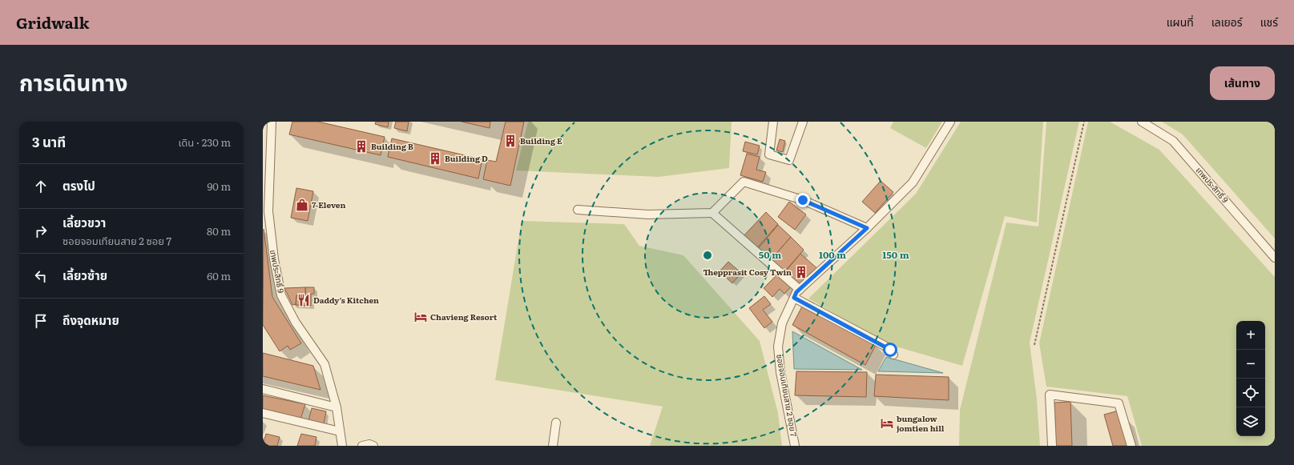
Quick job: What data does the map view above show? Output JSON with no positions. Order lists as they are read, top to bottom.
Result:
{
  "streets": {
    "street": ["เทพประสิทธิ์ 9", "ซอยจอมเทียนสาย 2 ซอย 7"]
  },
  "places": {
    "building": [
      "Building E",
      "Building B",
      "Building D",
      "Thepprasit Cosy Twin"
    ],
    "shop": ["7-Eleven"],
    "restaurant": ["Daddy’s Kitchen"],
    "hotel": ["Chavieng Resort", "bungalow jomtien hill"]
  },
  "page": {
    "header": "Gridwalk",
    "nav": ["แผนที่", "เลเยอร์", "แชร์"],
    "title": "การเดินทาง",
    "buttons": "เส้นทาง",
    "heading": ["3 นาที", "เดิน · 230 m"],
    "list": [
      ["ตรงไป", "90 m"],
      ["เลี้ยวขวา", "ซอยจอมเทียนสาย 2 ซอย 7", "80 m"],
      ["เลี้ยวซ้าย", "60 m"],
      "ถึงจุดหมาย"
    ],
    "map_buttons": ["+", "−"]
  },
  "rings": ["50 m", "100 m", "150 m"]
}
